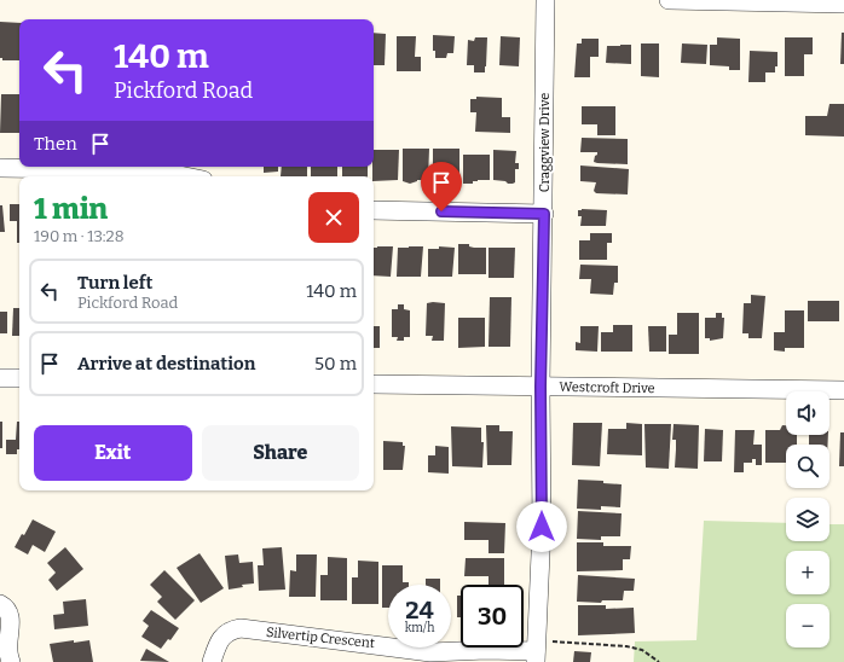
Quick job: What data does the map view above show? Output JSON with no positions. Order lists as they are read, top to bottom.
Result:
{
  "streets": {
    "street": ["Craggview Drive", "Westcroft Drive", "Silvertip Crescent"]
  },
  "crossings": [
    ["Craggview Drive", "Westcroft Drive"],
    ["Craggview Drive", "Silvertip Crescent"]
  ],
  "page": {
    "turn": ["140 m", "Pickford Road"],
    "then": "Then",
    "heading": ["1 min", "190 m · 13:28"],
    "list": [
      {
        "name": "Turn left",
        "note": "Pickford Road",
        "value": "140 m"
      },
      {
        "name": "Arrive at destination",
        "value": "50 m"
      }
    ],
    "map_buttons": ["+", "−"],
    "buttons": ["Exit", "Share"],
    "speed": "24 km/h",
    "limit": "30"
  }
}
